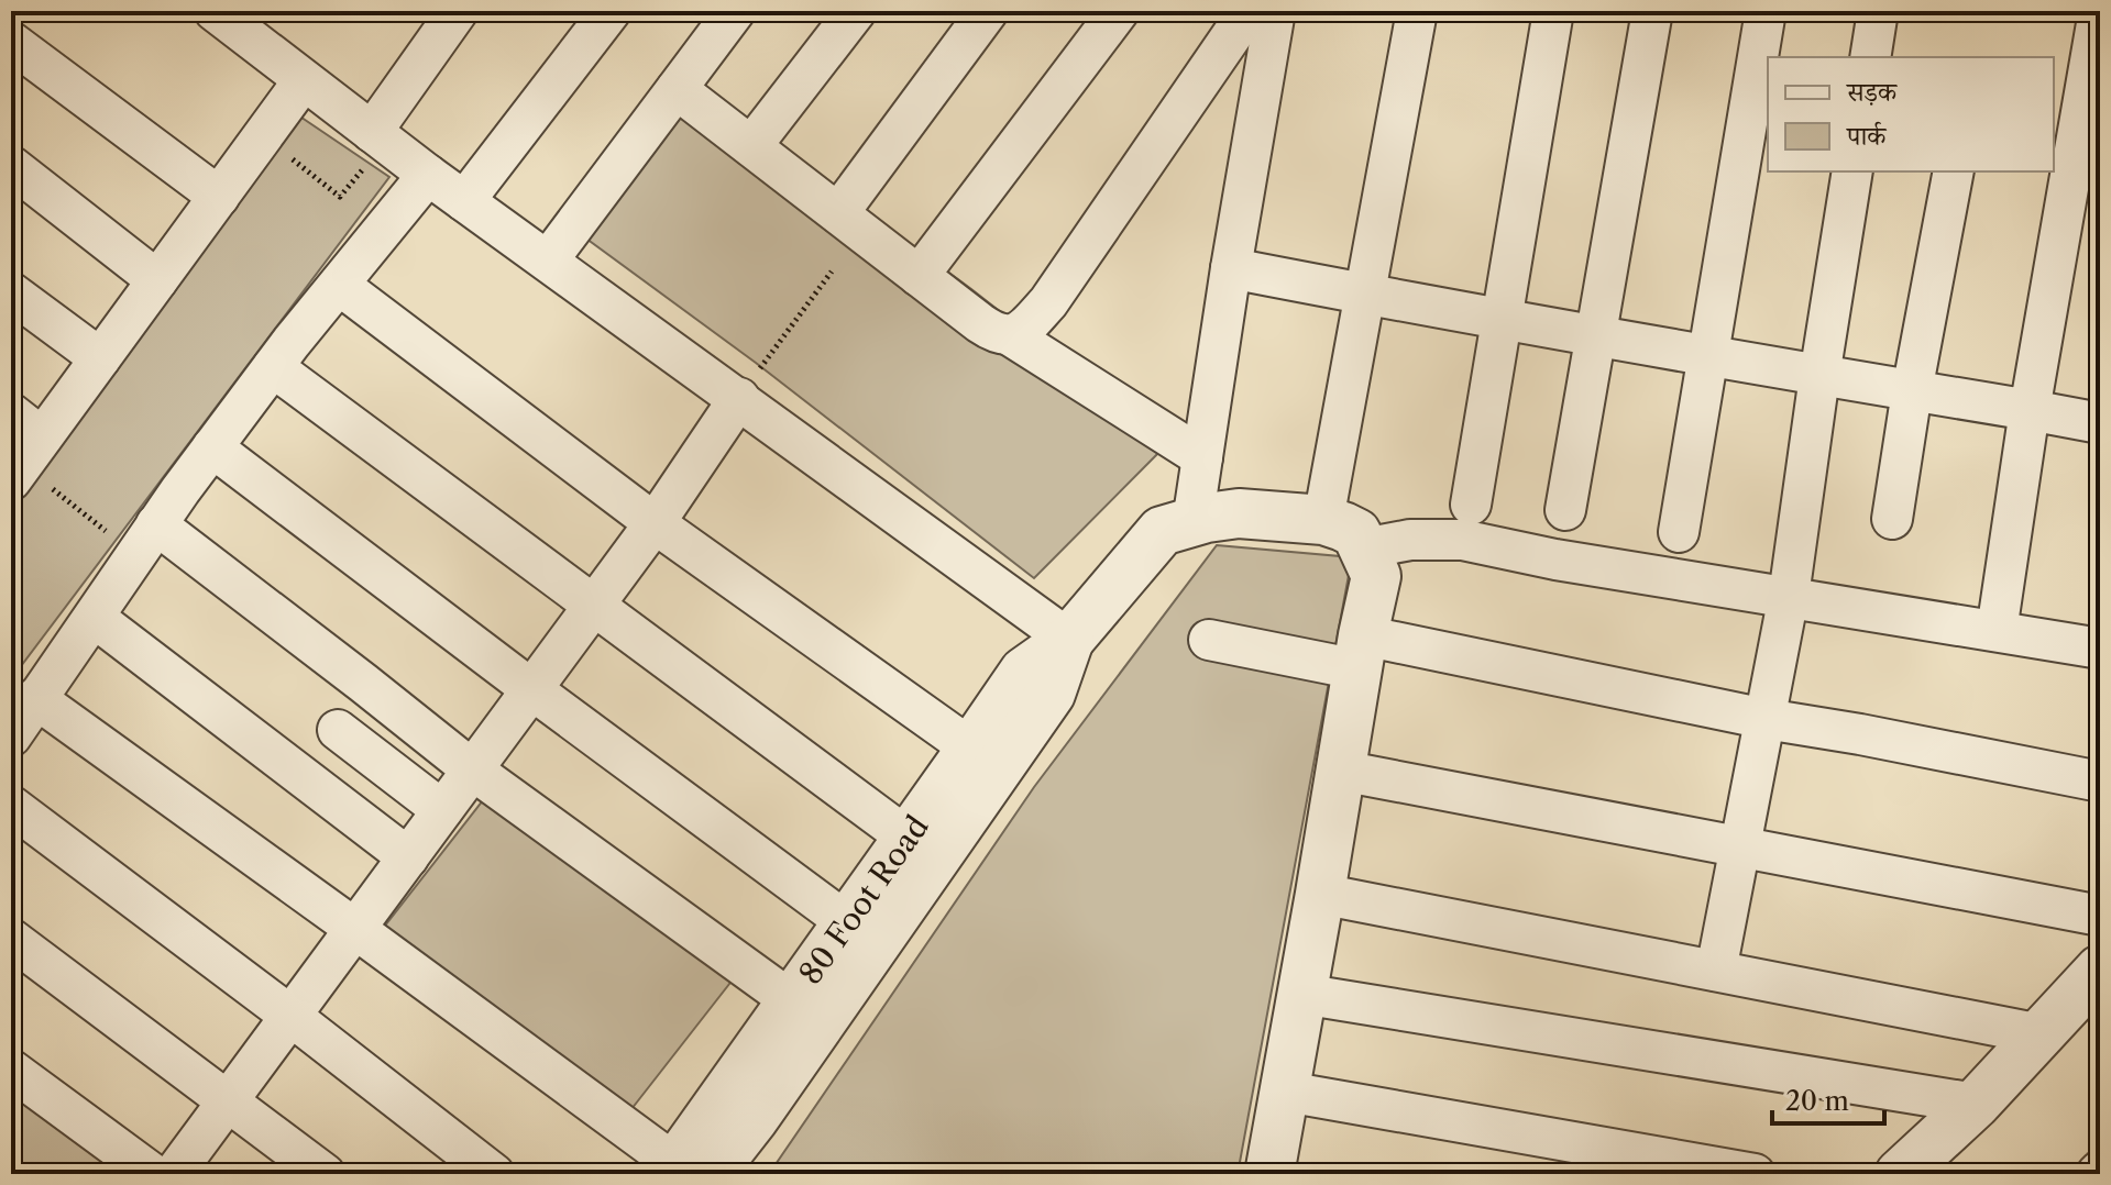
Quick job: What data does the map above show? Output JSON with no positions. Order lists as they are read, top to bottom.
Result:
{
  "streets": {
    "street": ["80 Foot Road"]
  },
  "legend": ["सड़क", "पार्क"],
  "scale_bar": "20 m"
}
